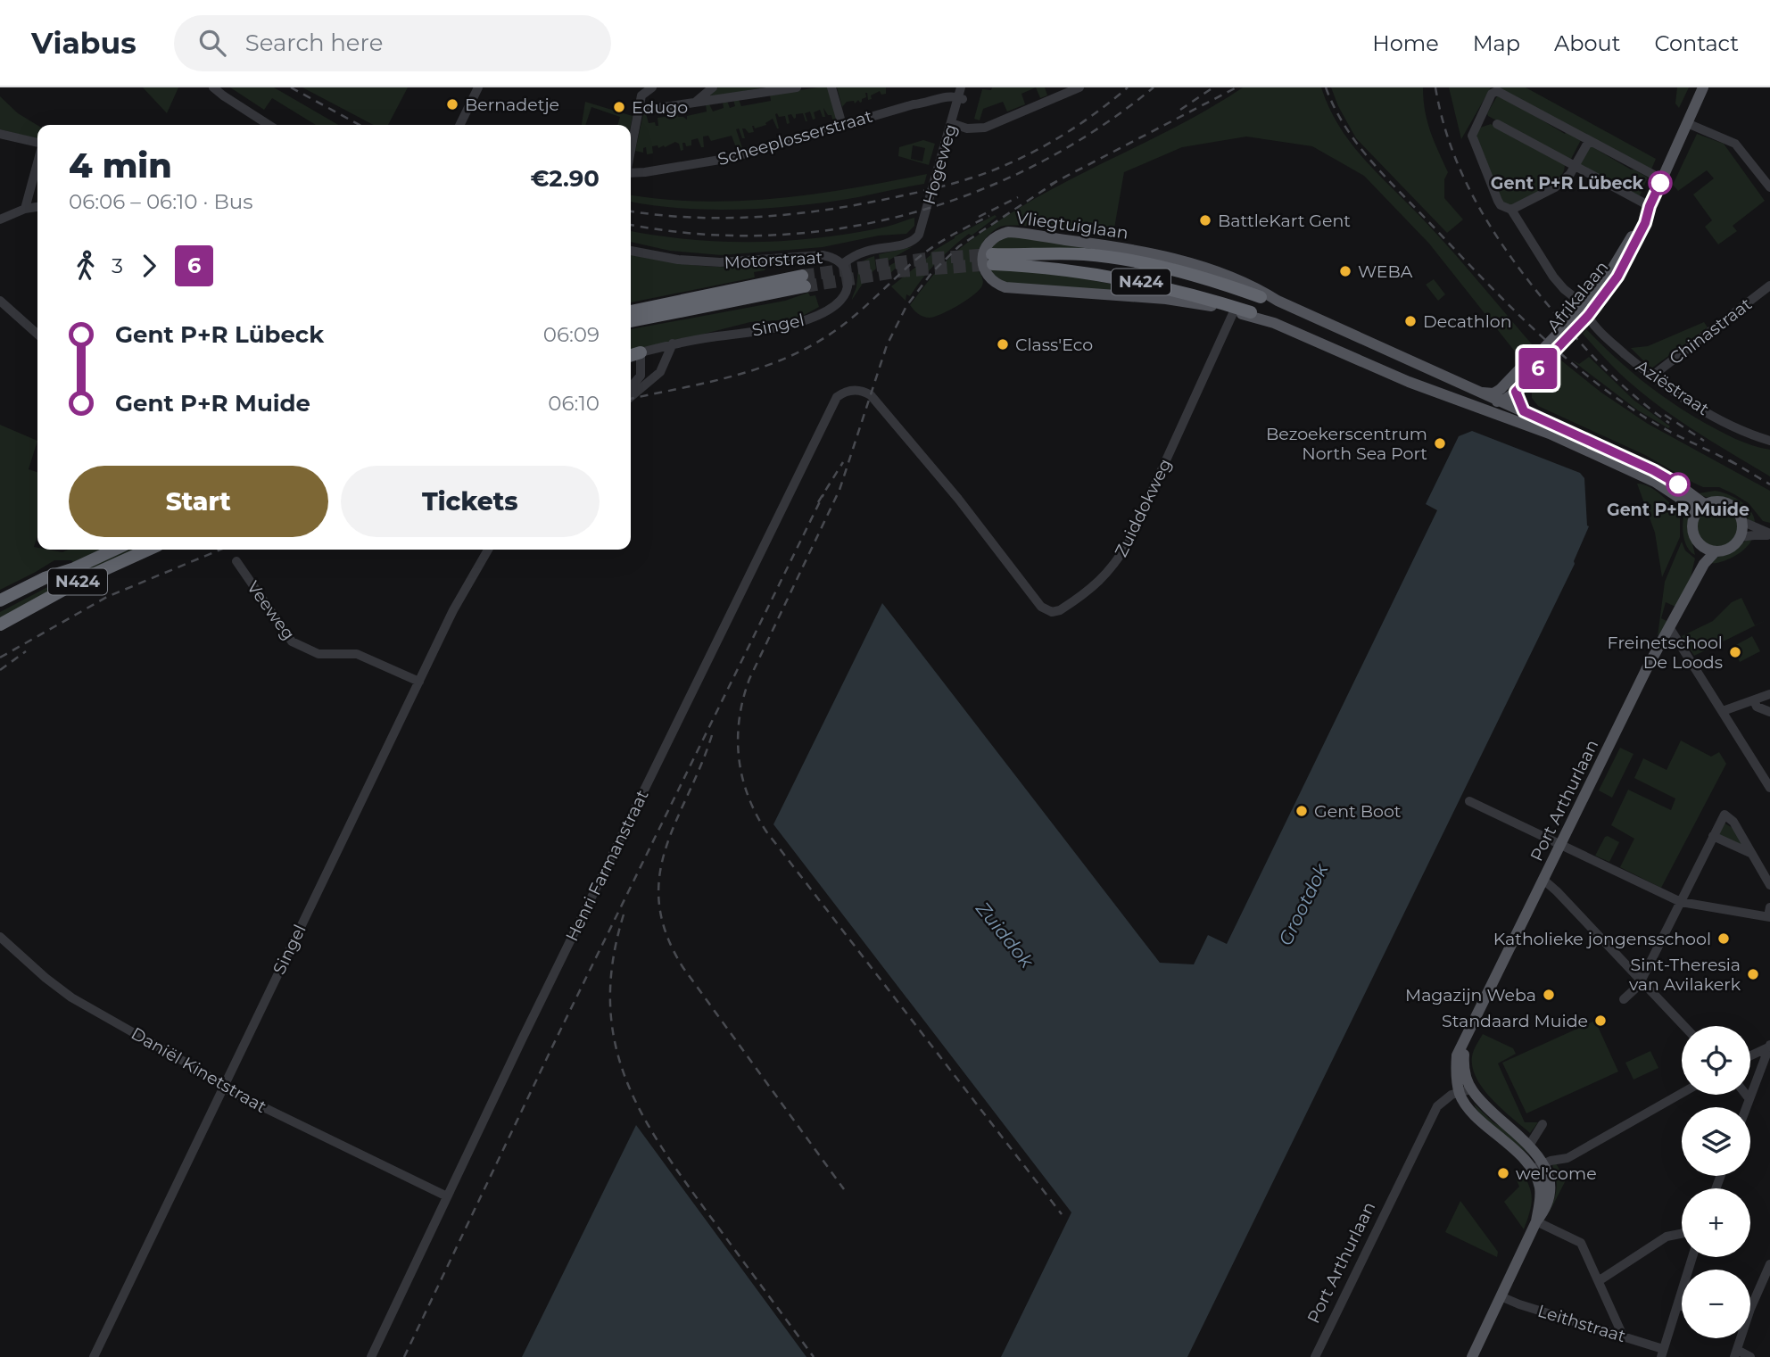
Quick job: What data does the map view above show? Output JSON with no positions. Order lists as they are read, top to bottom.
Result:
{
  "streets": {
    "highway": ["N424"],
    "main road": ["Vliegtuiglaan", "Afrikalaan", "Port Arthurlaan"],
    "street": [
      "Scheeplosserstraat",
      "Hogeweg",
      "Motorstraat",
      "Singel",
      "Chinastraat",
      "Aziëstraat",
      "Zuiddokweg",
      "Veeweg",
      "Henri Farmanstraat",
      "Daniël Kinetstraat",
      "Leithstraat"
    ]
  },
  "crossings": [
    ["Scheeplosserstraat", "Hogeweg"],
    ["Hogeweg", "Motorstraat"],
    ["Vliegtuiglaan", "N424"],
    ["Vliegtuiglaan", "Zuiddokweg"],
    ["Vliegtuiglaan", "Port Arthurlaan"],
    ["Motorstraat", "Singel"],
    ["N424", "Afrikalaan"],
    ["Afrikalaan", "Aziëstraat"],
    ["Singel", "Veeweg"],
    ["Singel", "Daniël Kinetstraat"],
    ["Chinastraat", "Aziëstraat"],
    ["Zuiddokweg", "Henri Farmanstraat"],
    ["Henri Farmanstraat", "Daniël Kinetstraat"]
  ],
  "water": ["Grootdok", "Zuiddok"],
  "places": [
    "Bernadetje",
    "Edugo",
    "Gent P+R Lübeck",
    "BattleKart Gent",
    "WEBA",
    "Decathlon",
    "Class'Eco",
    "Bezoekerscentrum North Sea Port",
    "Gent P+R Muide",
    "Freinetschool De Loods",
    "Gent Boot",
    "Katholieke jongensschool",
    "Sint-Theresia van Avilakerk",
    "Magazijn Weba",
    "Standaard Muide",
    "wel'come"
  ],
  "lines": ["bus line 6"],
  "page": {
    "header": "Viabus",
    "search": "Search here",
    "nav": [
      "Home",
      "Map",
      "About",
      "Contact"
    ],
    "on_map": "6",
    "heading": ["4 min", "06:06 – 06:10 · Bus", "€2.90"],
    "legs": ["3", "6"],
    "list": [
      {
        "name": "Gent P+R Lübeck",
        "value": "06:09"
      },
      {
        "name": "Gent P+R Muide",
        "value": "06:10"
      }
    ],
    "buttons": ["Start", "Tickets"],
    "map_buttons": ["+", "−"]
  }
}
